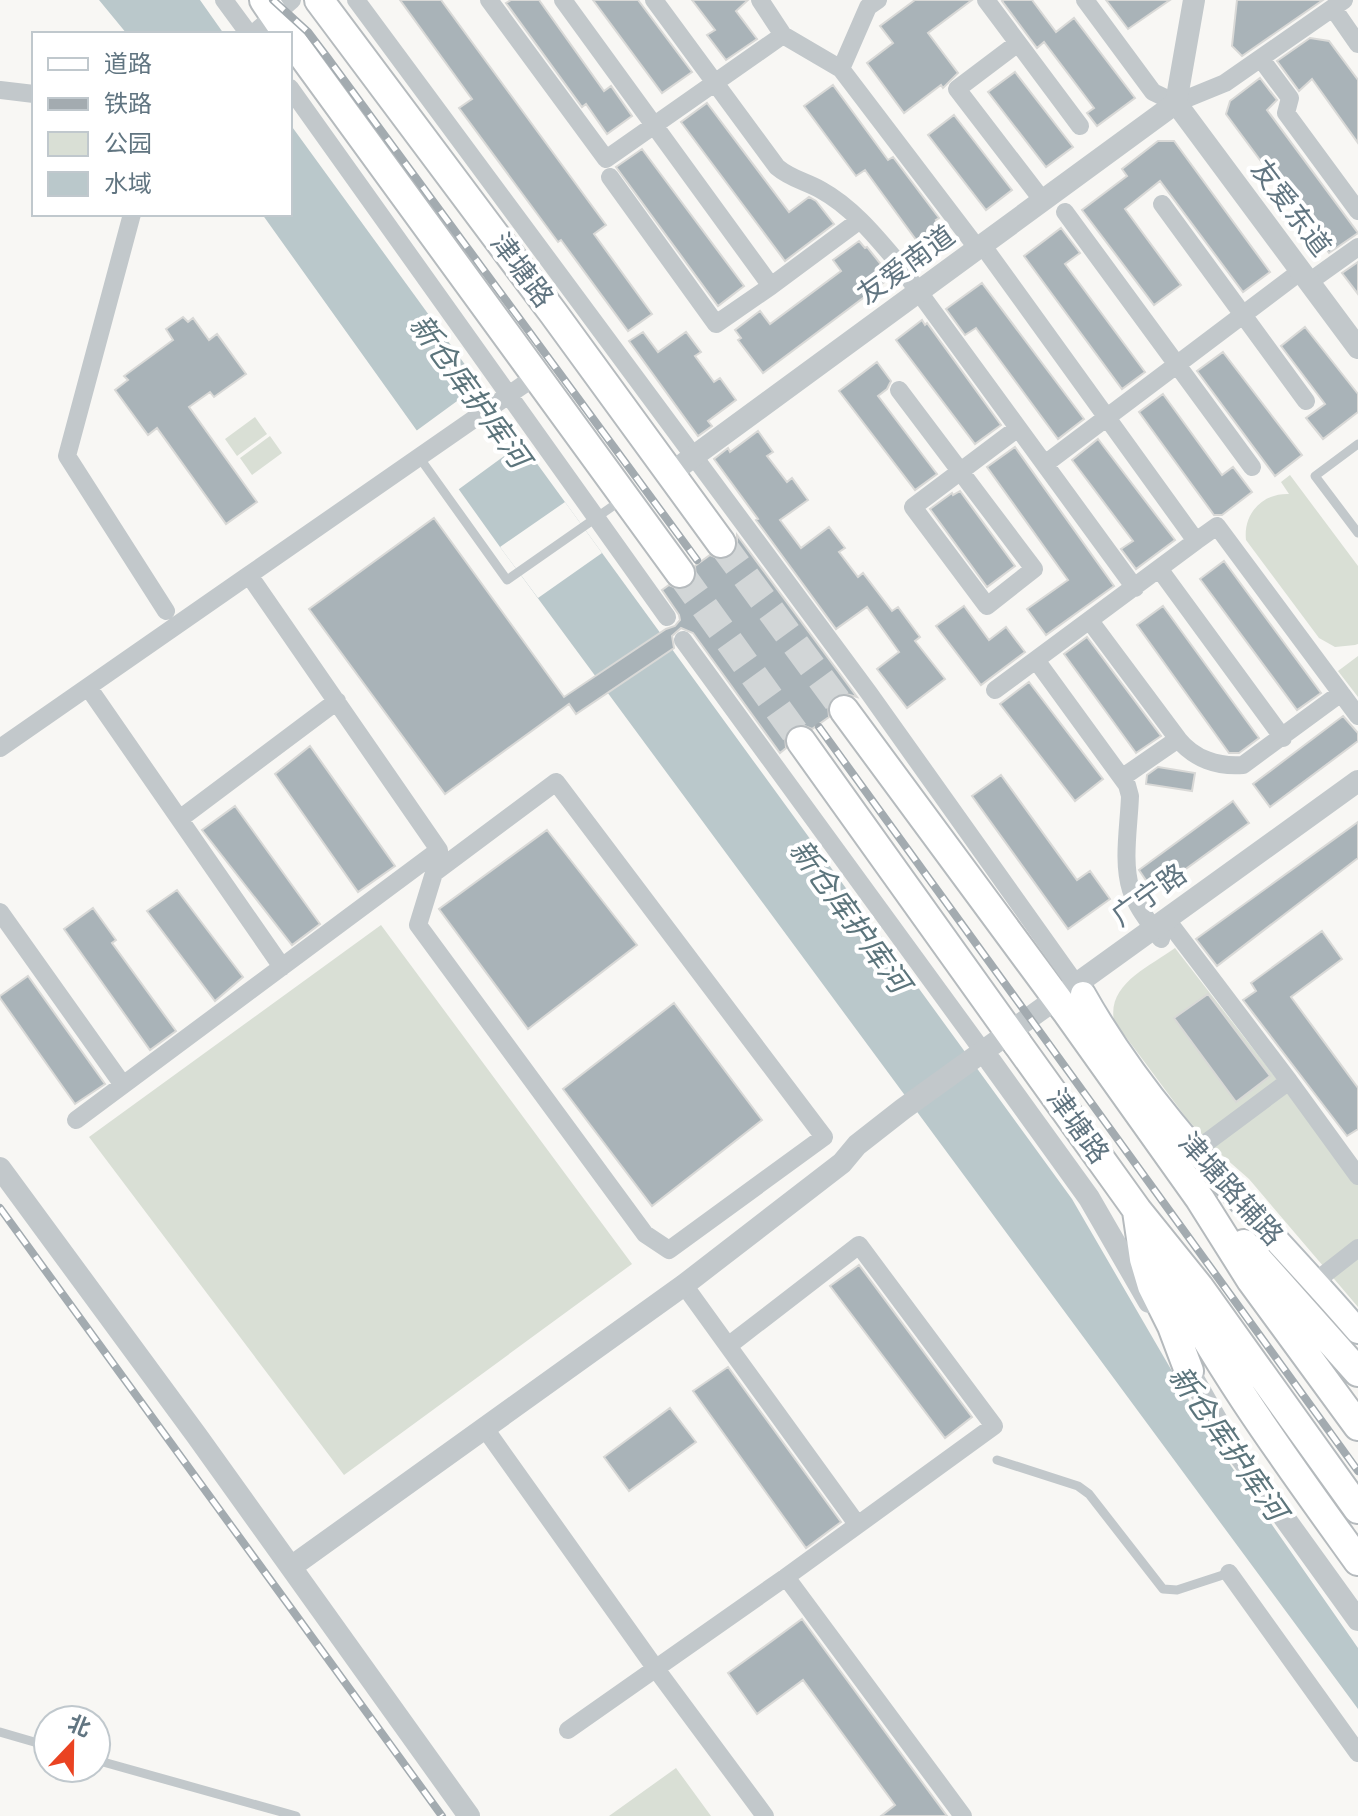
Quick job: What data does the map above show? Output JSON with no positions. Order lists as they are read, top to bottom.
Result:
{
  "streets": {
    "main road": ["津塘路", "津塘路辅路"],
    "street": ["友爱东道", "友爱南道", "广宁路"]
  },
  "crossings": [
    ["友爱东道", "友爱南道"],
    ["友爱南道", "津塘路"],
    ["津塘路", "广宁路"],
    ["津塘路", "津塘路辅路"],
    ["广宁路", "津塘路辅路"]
  ],
  "water": ["新仓库护库河"],
  "legend": [
    "道路",
    "铁路",
    "公园",
    "水域"
  ],
  "north": "top"
}
